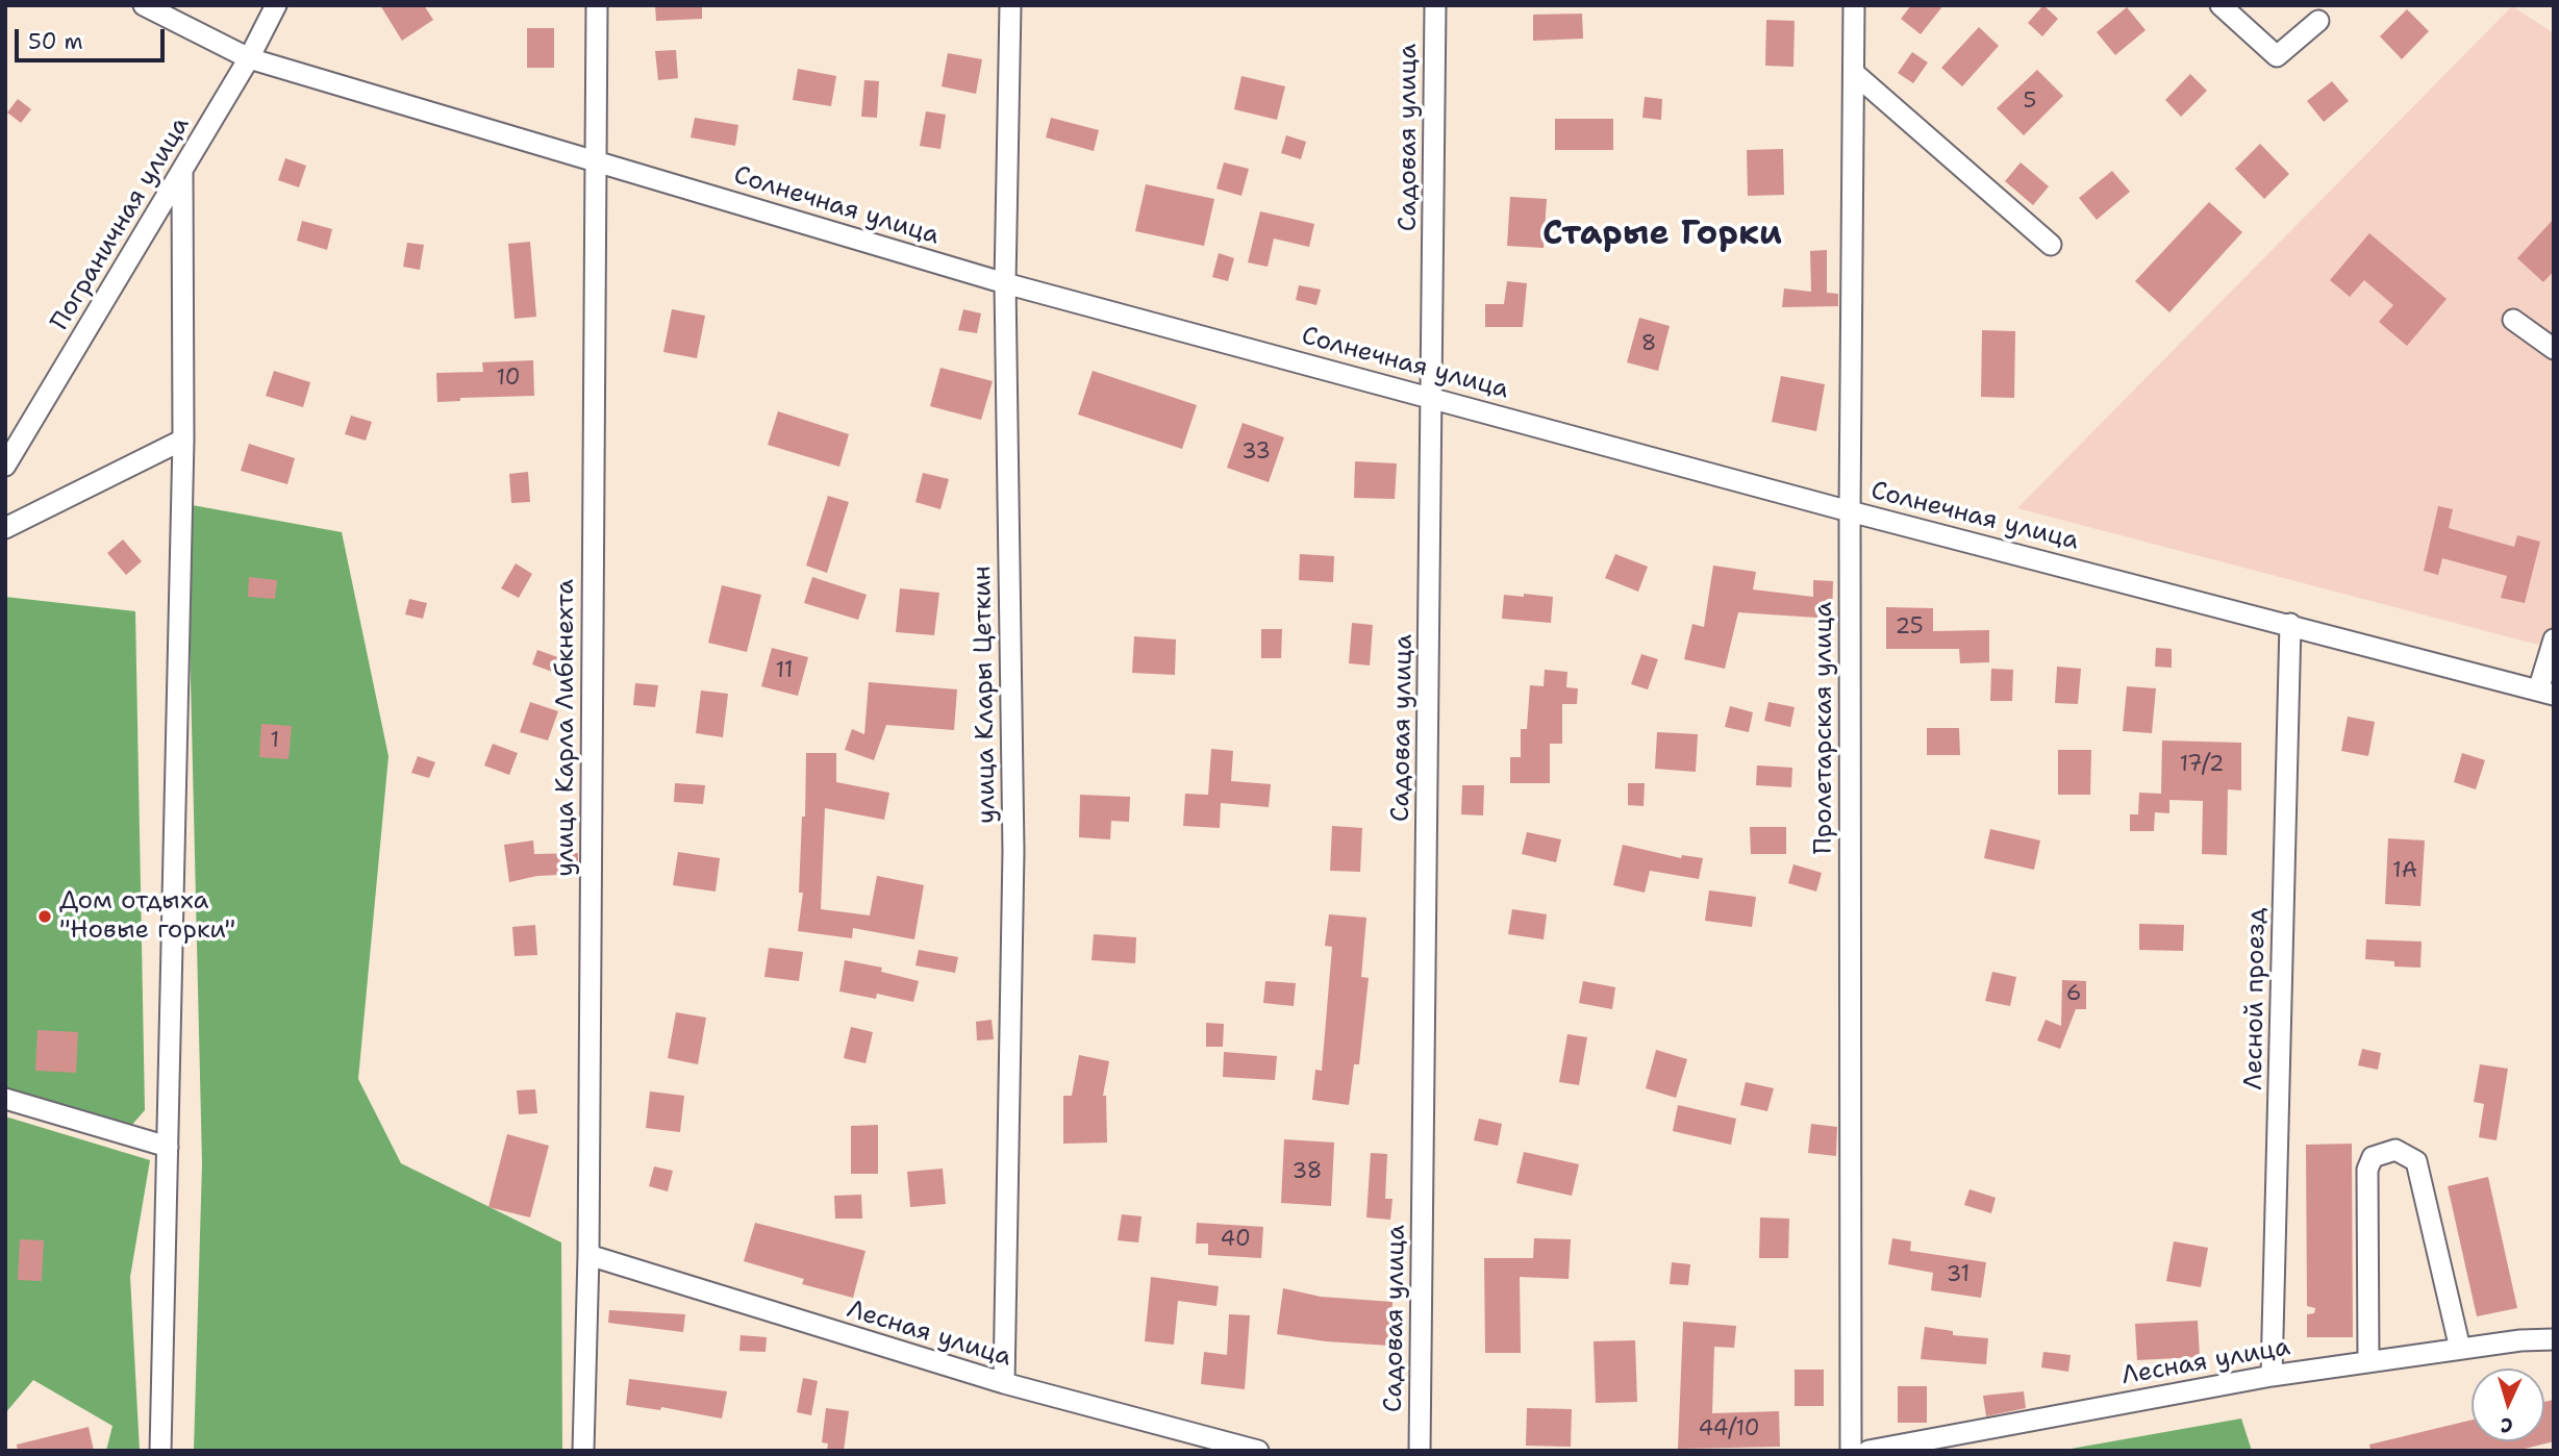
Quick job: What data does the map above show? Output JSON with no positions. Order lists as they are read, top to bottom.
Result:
{
  "streets": {
    "street": [
      "Садовая улица",
      "Солнечная улица",
      "Пограничная улица",
      "улица Клары Цеткин",
      "улица Карла Либкнехта",
      "Пролетарская улица",
      "Лесной проезд",
      "Лесная улица"
    ]
  },
  "crossings": [
    ["Садовая улица", "Солнечная улица"],
    ["Солнечная улица", "Пограничная улица"],
    ["Солнечная улица", "улица Клары Цеткин"],
    ["Солнечная улица", "улица Карла Либкнехта"],
    ["Солнечная улица", "Пролетарская улица"],
    ["Солнечная улица", "Лесной проезд"],
    ["улица Клары Цеткин", "Лесная улица"],
    ["улица Карла Либкнехта", "Лесная улица"],
    ["Лесной проезд", "Лесная улица"]
  ],
  "districts": ["Старые Горки"],
  "places": ["Дом отдыха \"Новые горки\""],
  "house_numbers": [
    "5",
    "8",
    "10",
    "33",
    "25",
    "11",
    "1",
    "17/2",
    "1А",
    "6",
    "38",
    "40",
    "31",
    "44/10"
  ],
  "scale_bar": "50 m",
  "north": "bottom"
}
